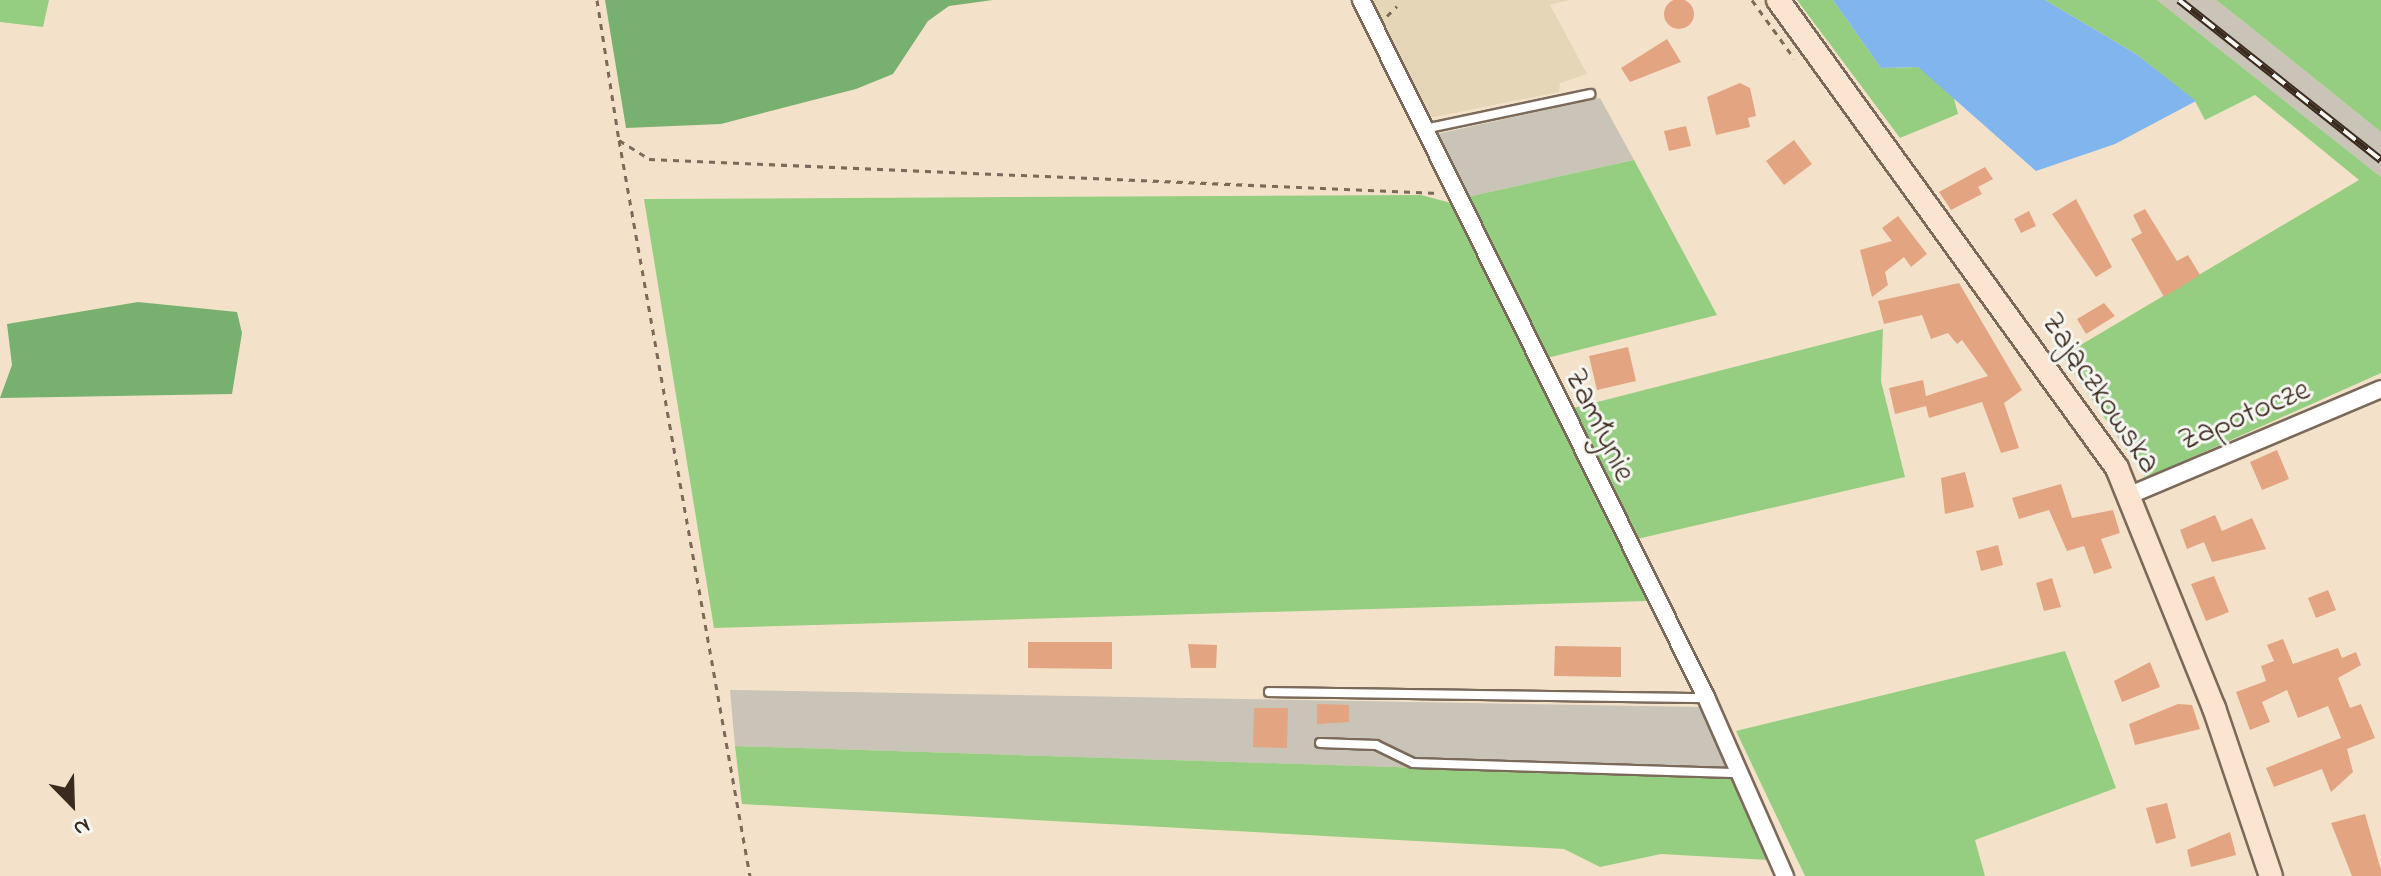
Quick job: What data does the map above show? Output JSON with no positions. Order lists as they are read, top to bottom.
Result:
{
  "streets": {
    "main road": ["Zajączkowska"],
    "street": ["Zapotocze", "Zamłynie"]
  },
  "crossings": [
    ["Zajączkowska", "Zapotocze"]
  ],
  "north": "bottom right"
}
